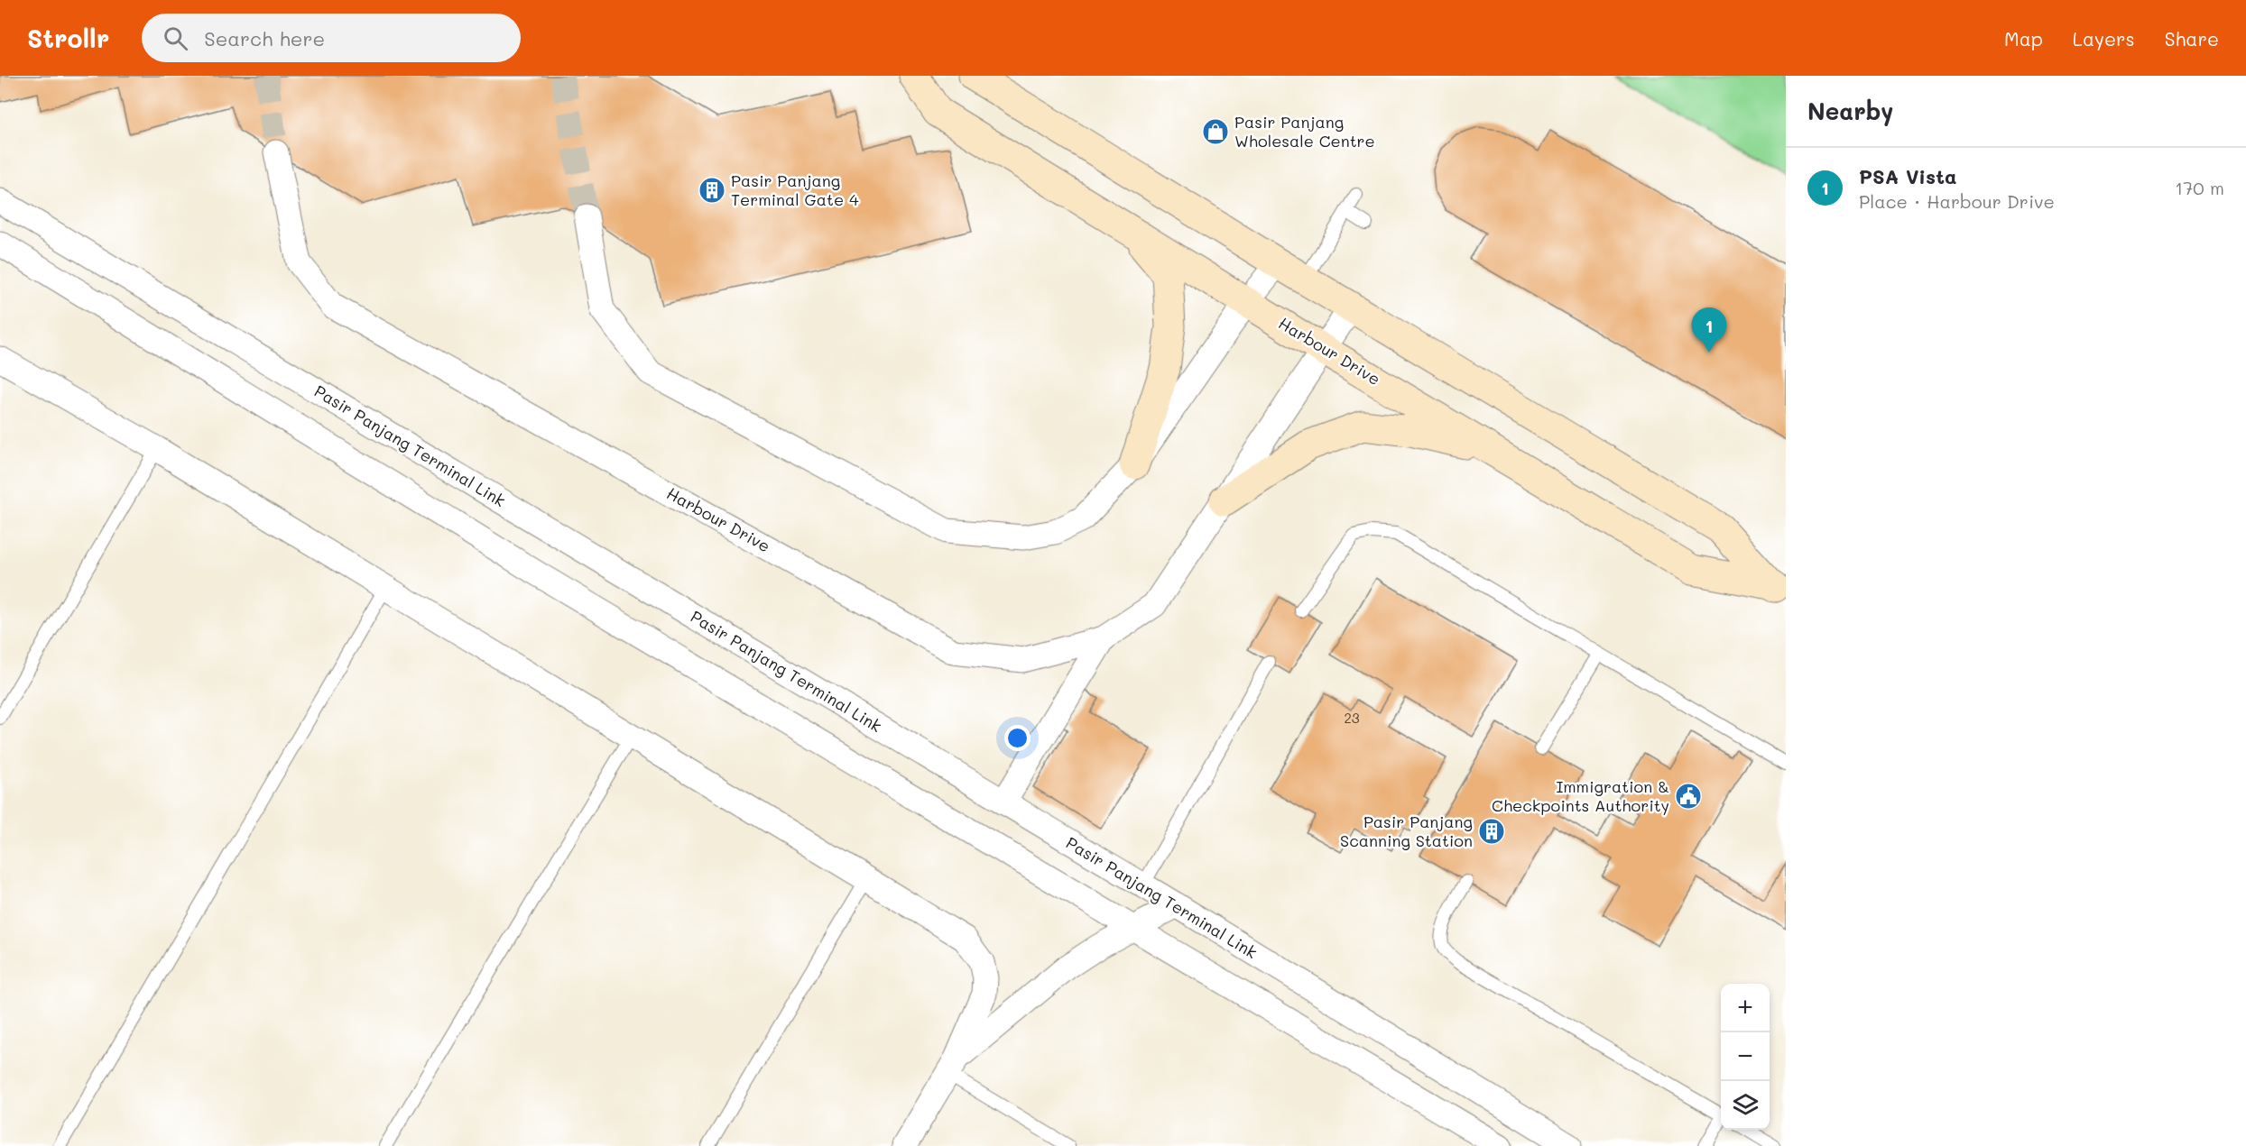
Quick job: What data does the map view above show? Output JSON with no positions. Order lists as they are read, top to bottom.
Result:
{
  "streets": {
    "main road": ["Harbour Drive"],
    "street": ["Pasir Panjang Terminal Link"]
  },
  "places": {
    "shop": ["Pasir Panjang Wholesale Centre"],
    "building": ["Pasir Panjang Terminal Gate 4", "Pasir Panjang Scanning Station"],
    "public building": ["Immigration & Checkpoints Authority"]
  },
  "house_numbers": ["23"],
  "page": {
    "header": "Strollr",
    "search": "Search here",
    "nav": ["Map", "Layers", "Share"],
    "heading": "Nearby",
    "list": [
      {
        "mark": "1",
        "name": "PSA Vista",
        "note": "Place · Harbour Drive",
        "value": "170 m"
      }
    ],
    "pins": "1",
    "map_buttons": ["+", "−"]
  }
}
